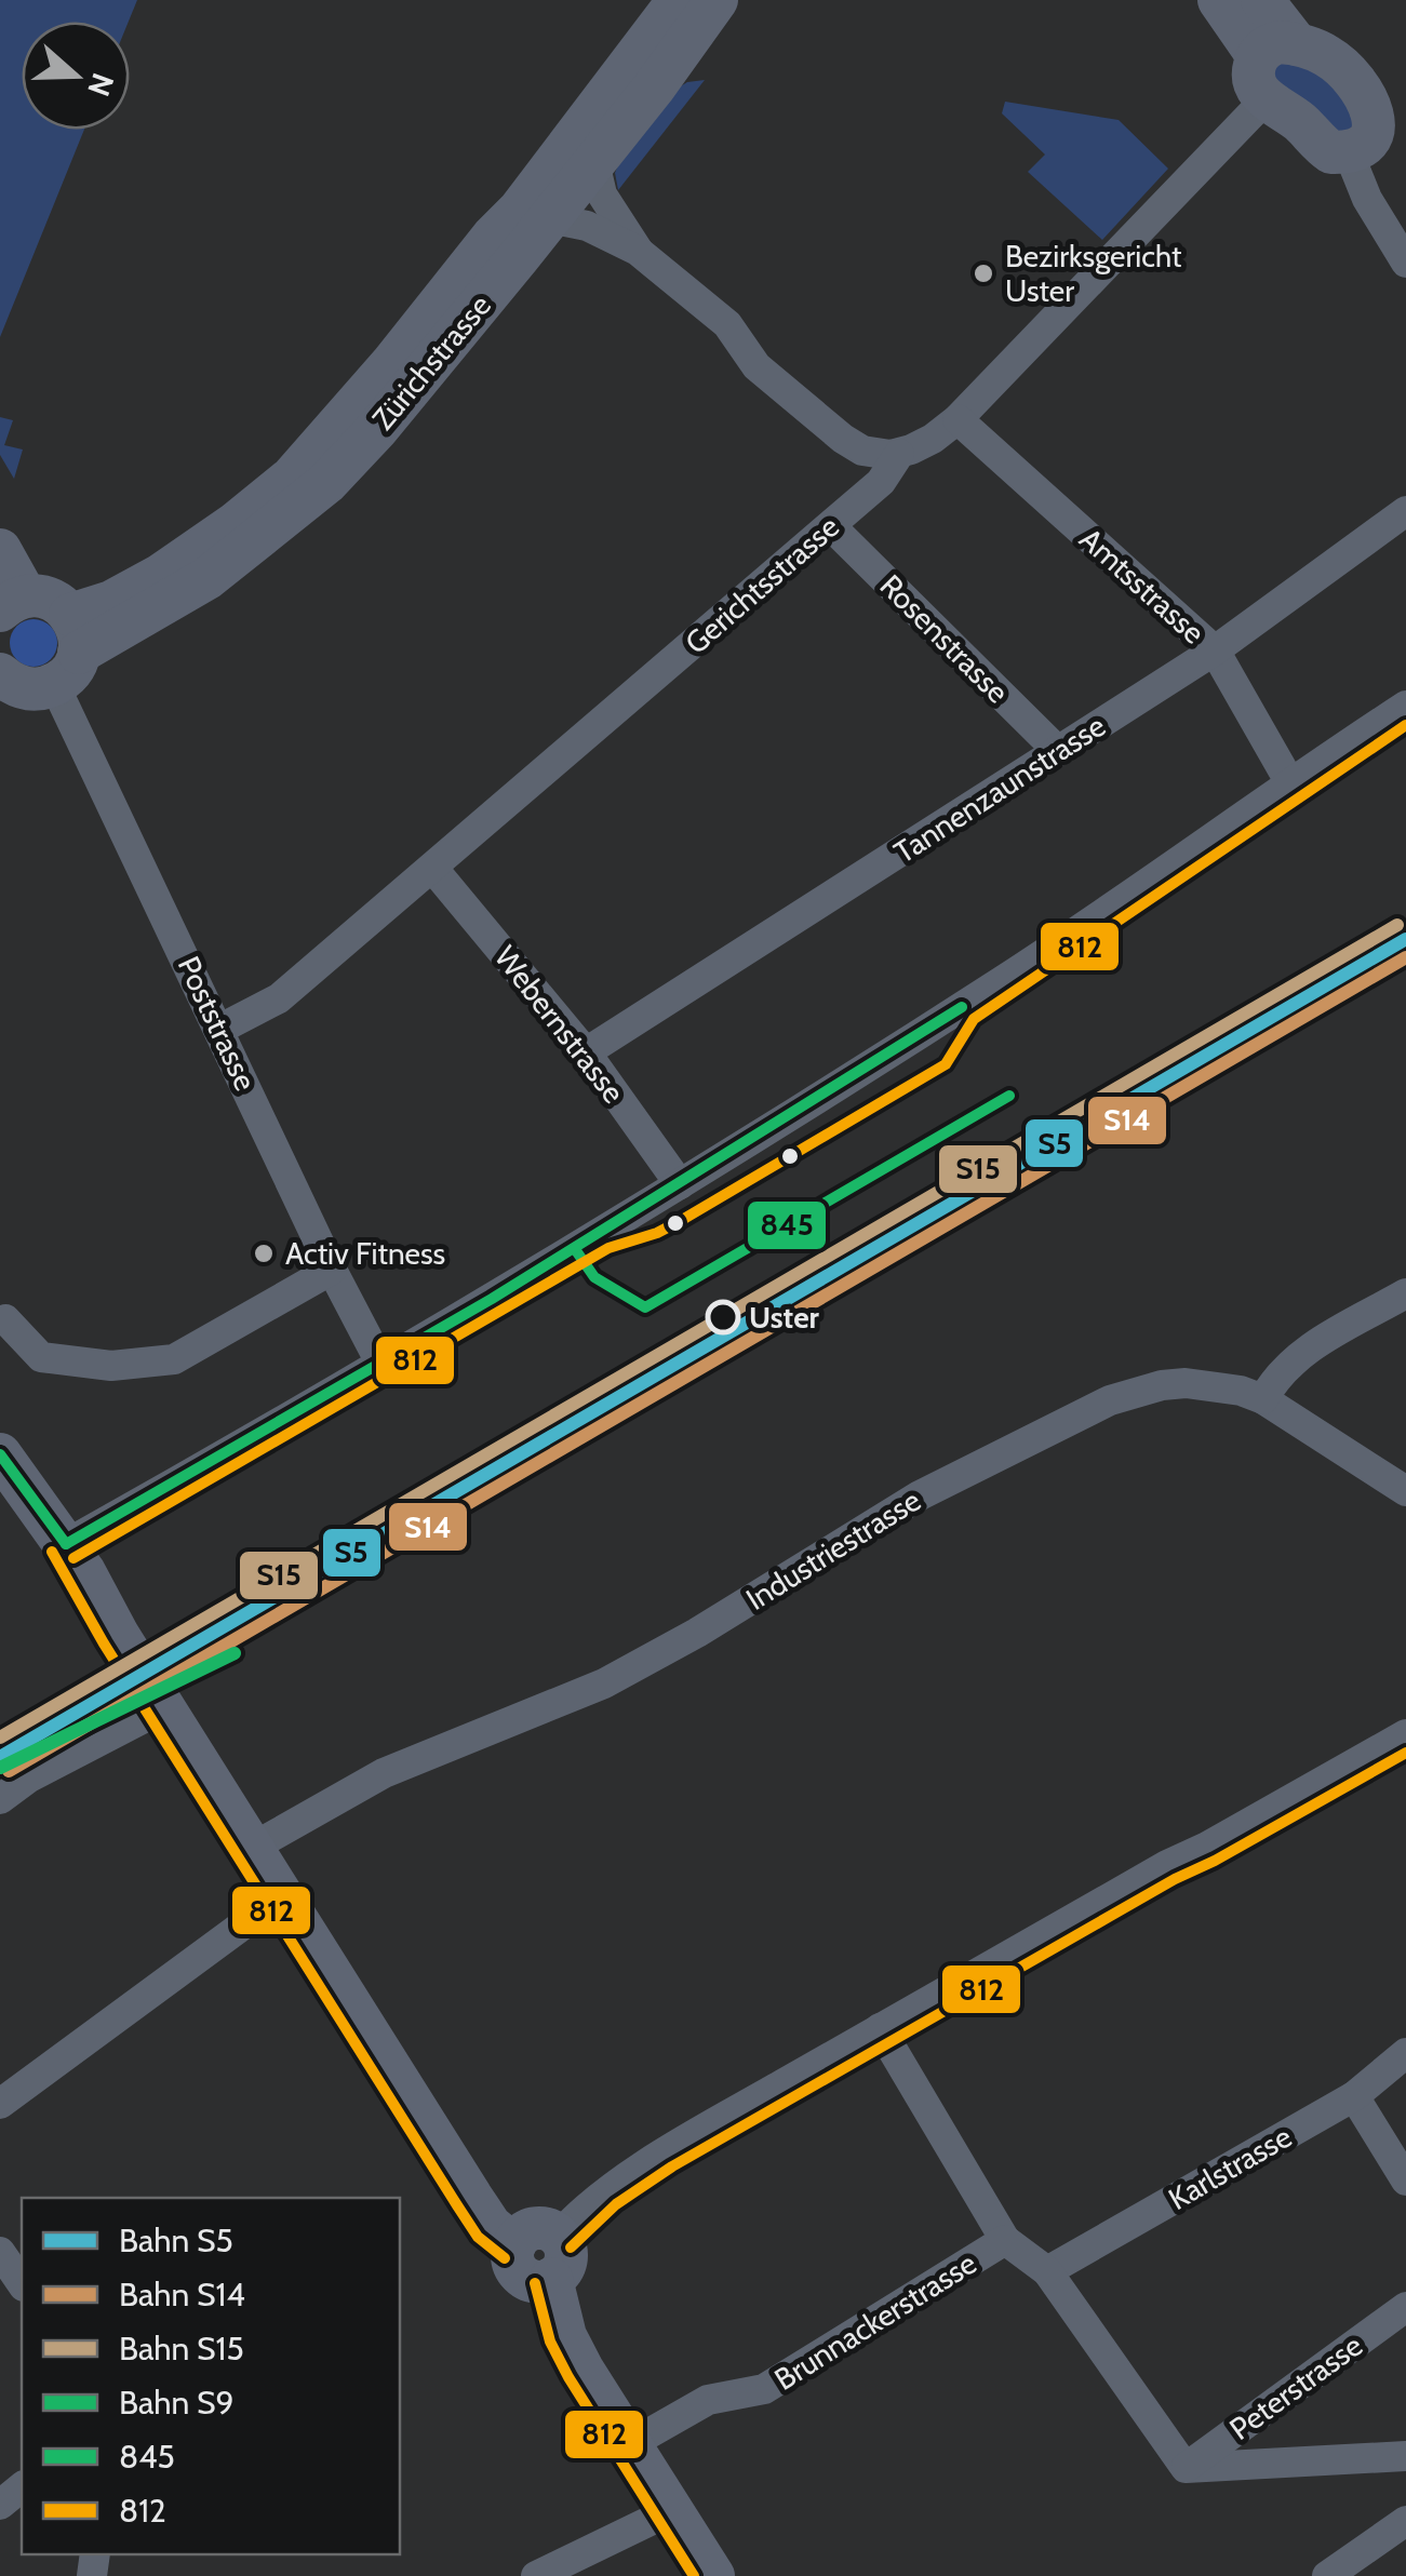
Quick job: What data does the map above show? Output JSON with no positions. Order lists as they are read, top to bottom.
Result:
{
  "streets": {
    "main road": ["Zürichstrasse"],
    "street": [
      "Gerichtsstrasse",
      "Amtsstrasse",
      "Rosenstrasse",
      "Tannenzaunstrasse",
      "Poststrasse",
      "Webernstrasse",
      "Industriestrasse",
      "Karlstrasse",
      "Brunnackerstrasse",
      "Peterstrasse"
    ]
  },
  "crossings": [
    ["Zürichstrasse", "Poststrasse"],
    ["Gerichtsstrasse", "Amtsstrasse"],
    ["Gerichtsstrasse", "Rosenstrasse"],
    ["Gerichtsstrasse", "Poststrasse"],
    ["Gerichtsstrasse", "Webernstrasse"],
    ["Amtsstrasse", "Tannenzaunstrasse"],
    ["Rosenstrasse", "Tannenzaunstrasse"],
    ["Tannenzaunstrasse", "Webernstrasse"],
    ["Karlstrasse", "Brunnackerstrasse"],
    ["Brunnackerstrasse", "Peterstrasse"]
  ],
  "places": ["Bezirksgericht Uster", "Activ Fitness", "Uster"],
  "lines": [
    "transit line 812",
    "rail line S15",
    "rail line S5",
    "rail line S14",
    "transit line 845",
    "rail line S9"
  ],
  "legend": [
    "Bahn S5",
    "Bahn S14",
    "Bahn S15",
    "Bahn S9",
    "845",
    "812"
  ],
  "north": "right"
}
